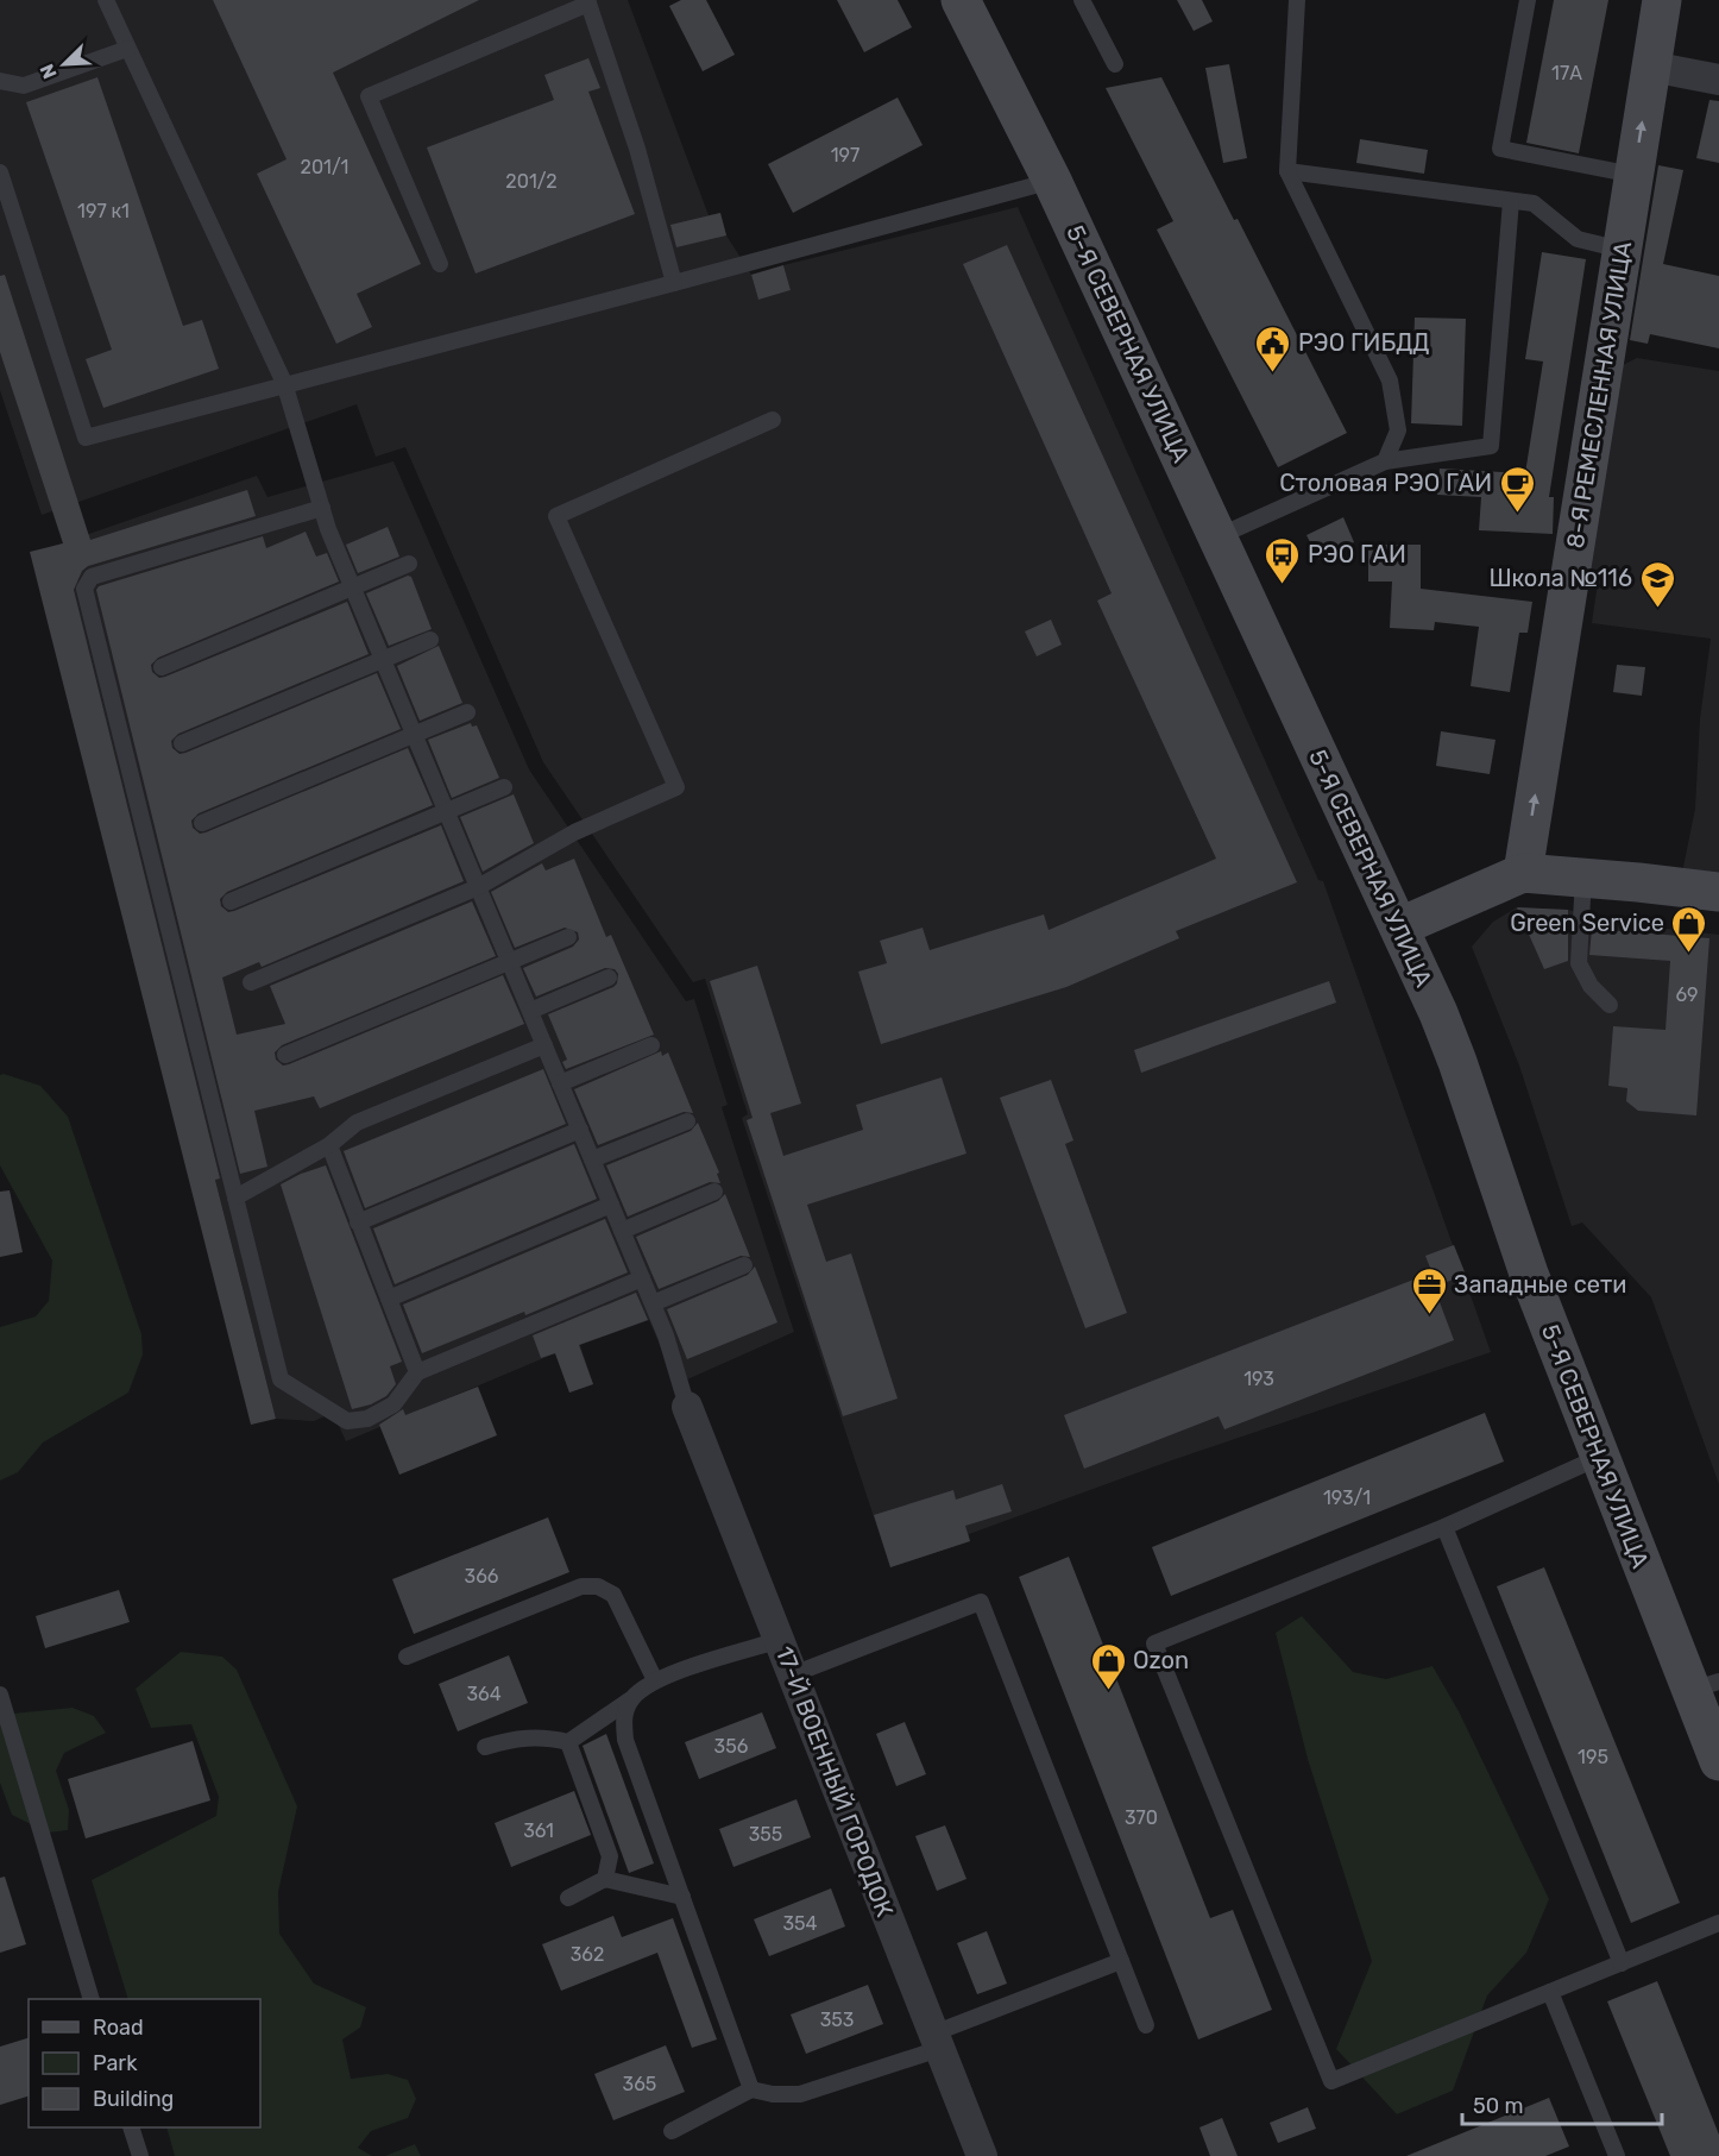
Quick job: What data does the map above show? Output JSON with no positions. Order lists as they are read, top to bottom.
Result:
{
  "streets": {
    "main road": ["5-Я СЕВЕРНАЯ УЛИЦА", "8-Я РЕМЕСЛЕННАЯ УЛИЦА"],
    "street": ["17-Й ВОЕННЫЙ ГОРОДОК"]
  },
  "one_way": ["8-Я РЕМЕСЛЕННАЯ УЛИЦА"],
  "places": {
    "public building": ["РЭО ГИБДД"],
    "cafe": ["Столовая РЭО ГАИ"],
    "bus stop": ["РЭО ГАИ"],
    "school or university": ["Школа №116"],
    "shop": ["Green Service", "Ozon"],
    "office": ["Западные сети"]
  },
  "house_numbers": [
    "17А",
    "197",
    "201/1",
    "201/2",
    "197 к1",
    "69",
    "193",
    "193/1",
    "366",
    "364",
    "356",
    "195",
    "370",
    "361",
    "355",
    "354",
    "362",
    "353",
    "365"
  ],
  "legend": ["Road", "Park", "Building"],
  "scale_bar": "50 m",
  "north": "bottom left"
}
